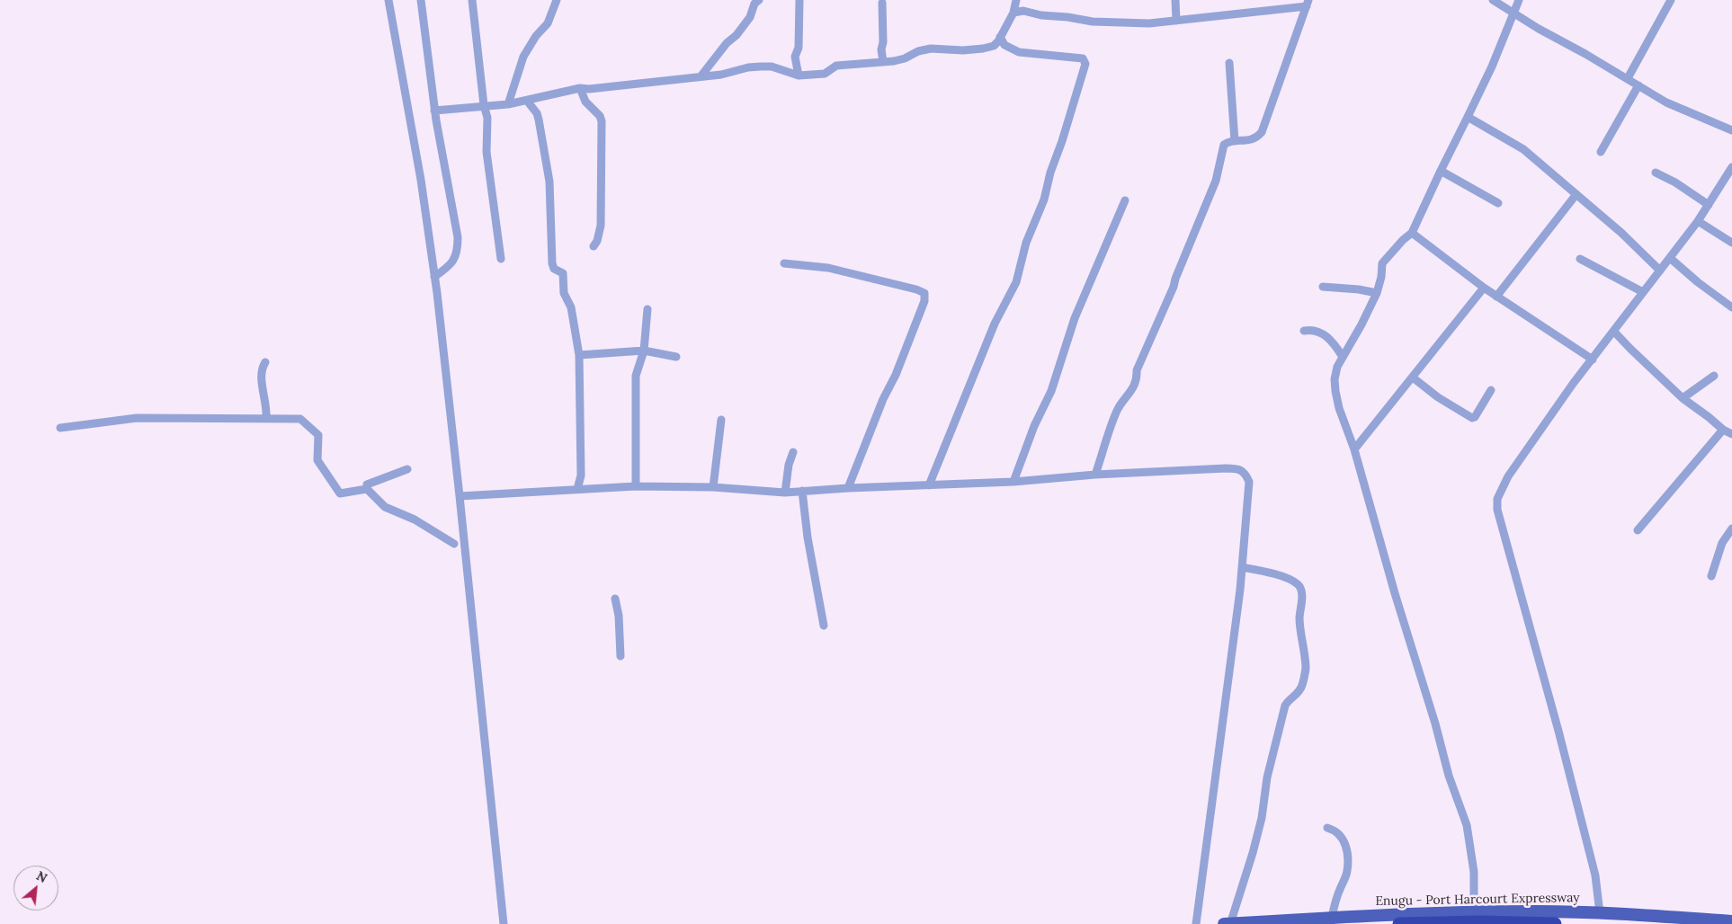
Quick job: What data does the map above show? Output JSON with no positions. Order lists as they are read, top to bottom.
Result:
{
  "streets": {
    "highway": ["Enugu - Port Harcourt Expressway"]
  },
  "north": "top right"
}
